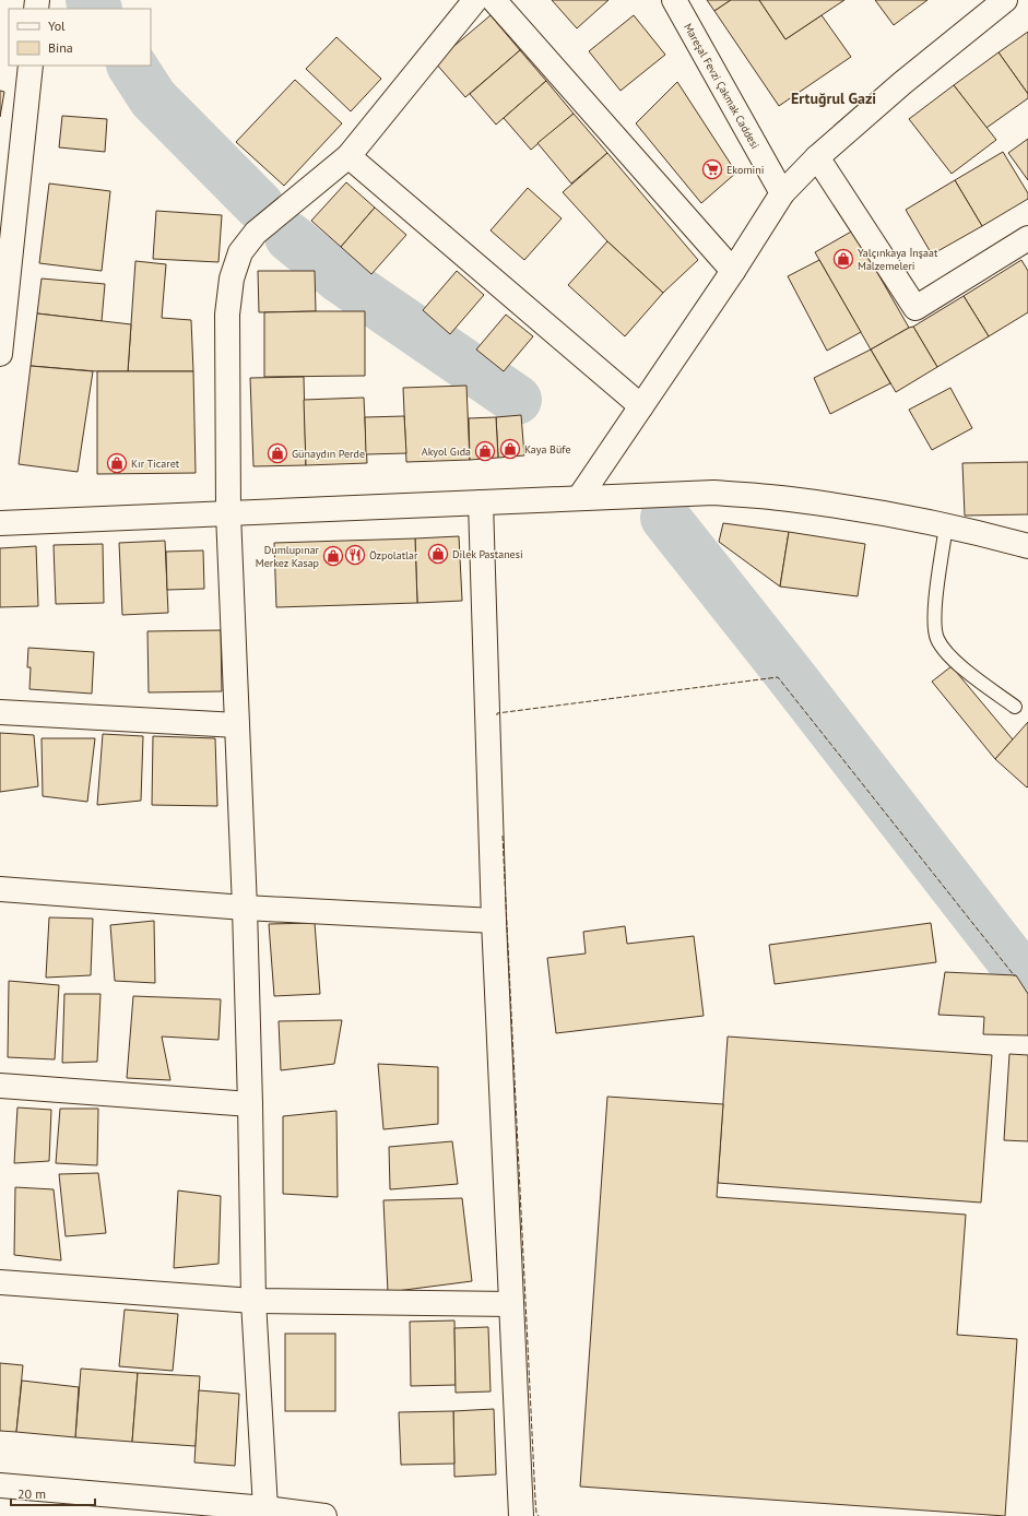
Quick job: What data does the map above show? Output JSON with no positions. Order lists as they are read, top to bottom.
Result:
{
  "streets": {
    "street": ["Mareşal Fevzi Çakmak Caddesi"]
  },
  "districts": ["Ertuğrul Gazi"],
  "places": {
    "supermarket": ["Ekomini"],
    "shop": [
      "Yalçınkaya İnşaat Malzemeleri",
      "Kaya Büfe",
      "Akyol Gıda",
      "Günaydın Perde",
      "Kır Ticaret",
      "Dilek Pastanesi",
      "Dumlupınar Merkez Kasap"
    ],
    "restaurant": ["Özpolatlar"]
  },
  "legend": ["Yol", "Bina"],
  "scale_bar": "20 m"
}
